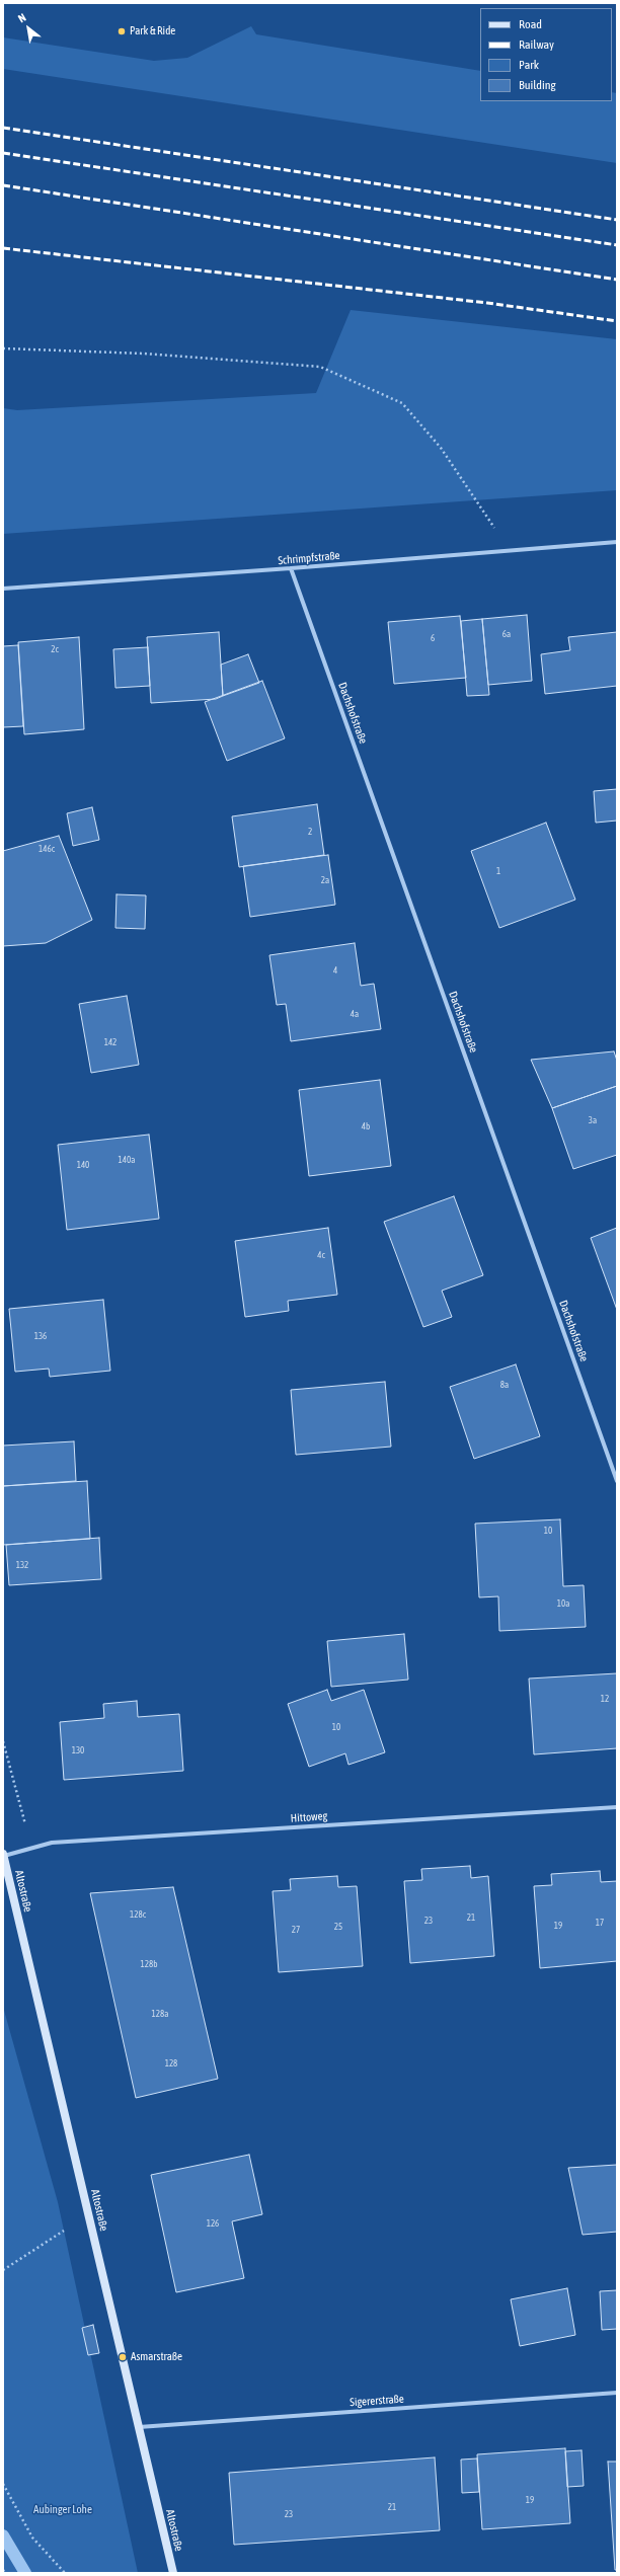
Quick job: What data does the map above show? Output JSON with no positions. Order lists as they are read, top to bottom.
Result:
{
  "streets": {
    "main road": ["Altostraße"],
    "street": [
      "Schrimpfstraße",
      "Dachshofstraße",
      "Hittoweg",
      "Sigererstraße"
    ]
  },
  "crossings": [
    ["Schrimpfstraße", "Dachshofstraße"],
    ["Hittoweg", "Altostraße"],
    ["Altostraße", "Sigererstraße"]
  ],
  "parks": ["Aubinger Lohe"],
  "places": ["Park & Ride", "Asmarstraße"],
  "house_numbers": [
    "6a",
    "6",
    "2c",
    "2",
    "146c",
    "1",
    "2a",
    "4",
    "4a",
    "142",
    "3a",
    "4b",
    "140a",
    "140",
    "4c",
    "136",
    "8a",
    "10",
    "132",
    "10a",
    "12",
    "10",
    "130",
    "128c",
    "21",
    "23",
    "17",
    "19",
    "25",
    "27",
    "128b",
    "128a",
    "128",
    "126",
    "19",
    "21",
    "23"
  ],
  "legend": [
    "Road",
    "Railway",
    "Park",
    "Building"
  ],
  "north": "top left"
}
